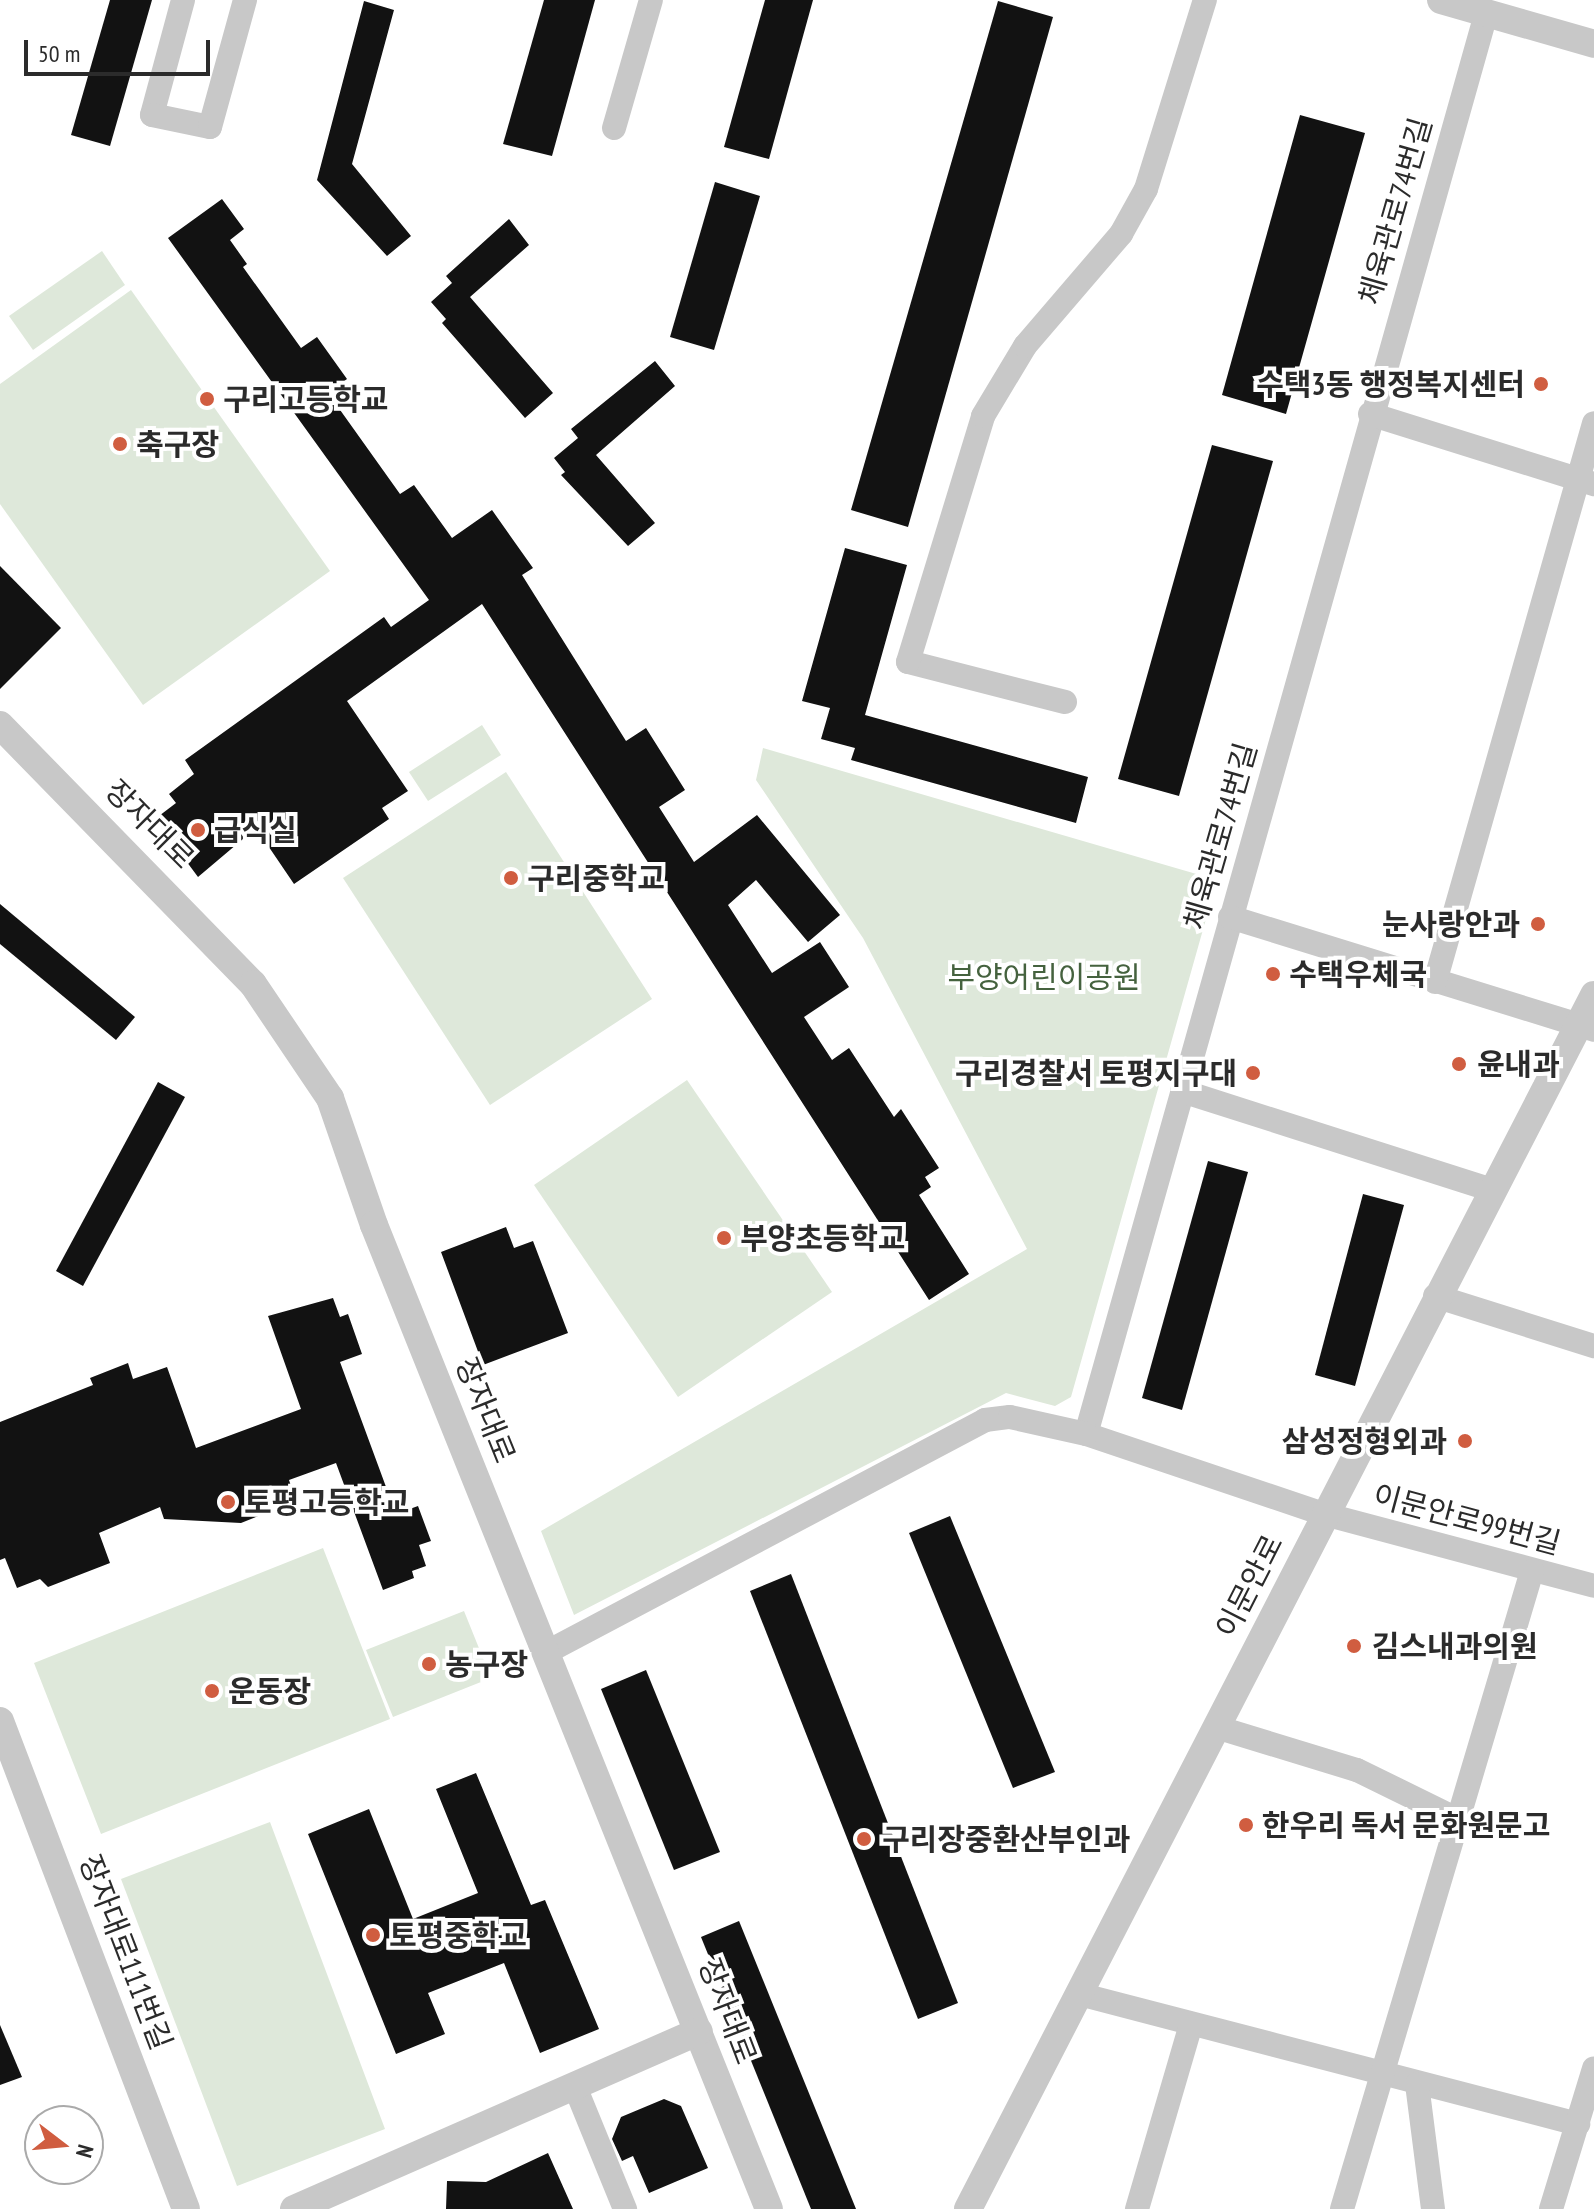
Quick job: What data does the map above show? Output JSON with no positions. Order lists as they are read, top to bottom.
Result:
{
  "streets": {
    "street": [
      "체육관로74번길",
      "장자대로",
      "이문안로99번길",
      "이문안로",
      "장자대로111번길"
    ]
  },
  "crossings": [
    ["이문안로99번길", "이문안로"]
  ],
  "parks": ["부양어린이공원"],
  "places": [
    "수택3동 행정복지센터",
    "구리고등학교",
    "축구장",
    "급식실",
    "구리중학교",
    "눈사랑안과",
    "수택우체국",
    "윤내과",
    "구리경찰서 토평지구대",
    "부양초등학교",
    "삼성정형외과",
    "토평고등학교",
    "김스내과의원",
    "농구장",
    "운동장",
    "한우리 독서 문화원문고",
    "구리장중환산부인과",
    "토평중학교"
  ],
  "scale_bar": "50 m",
  "north": "right"
}
